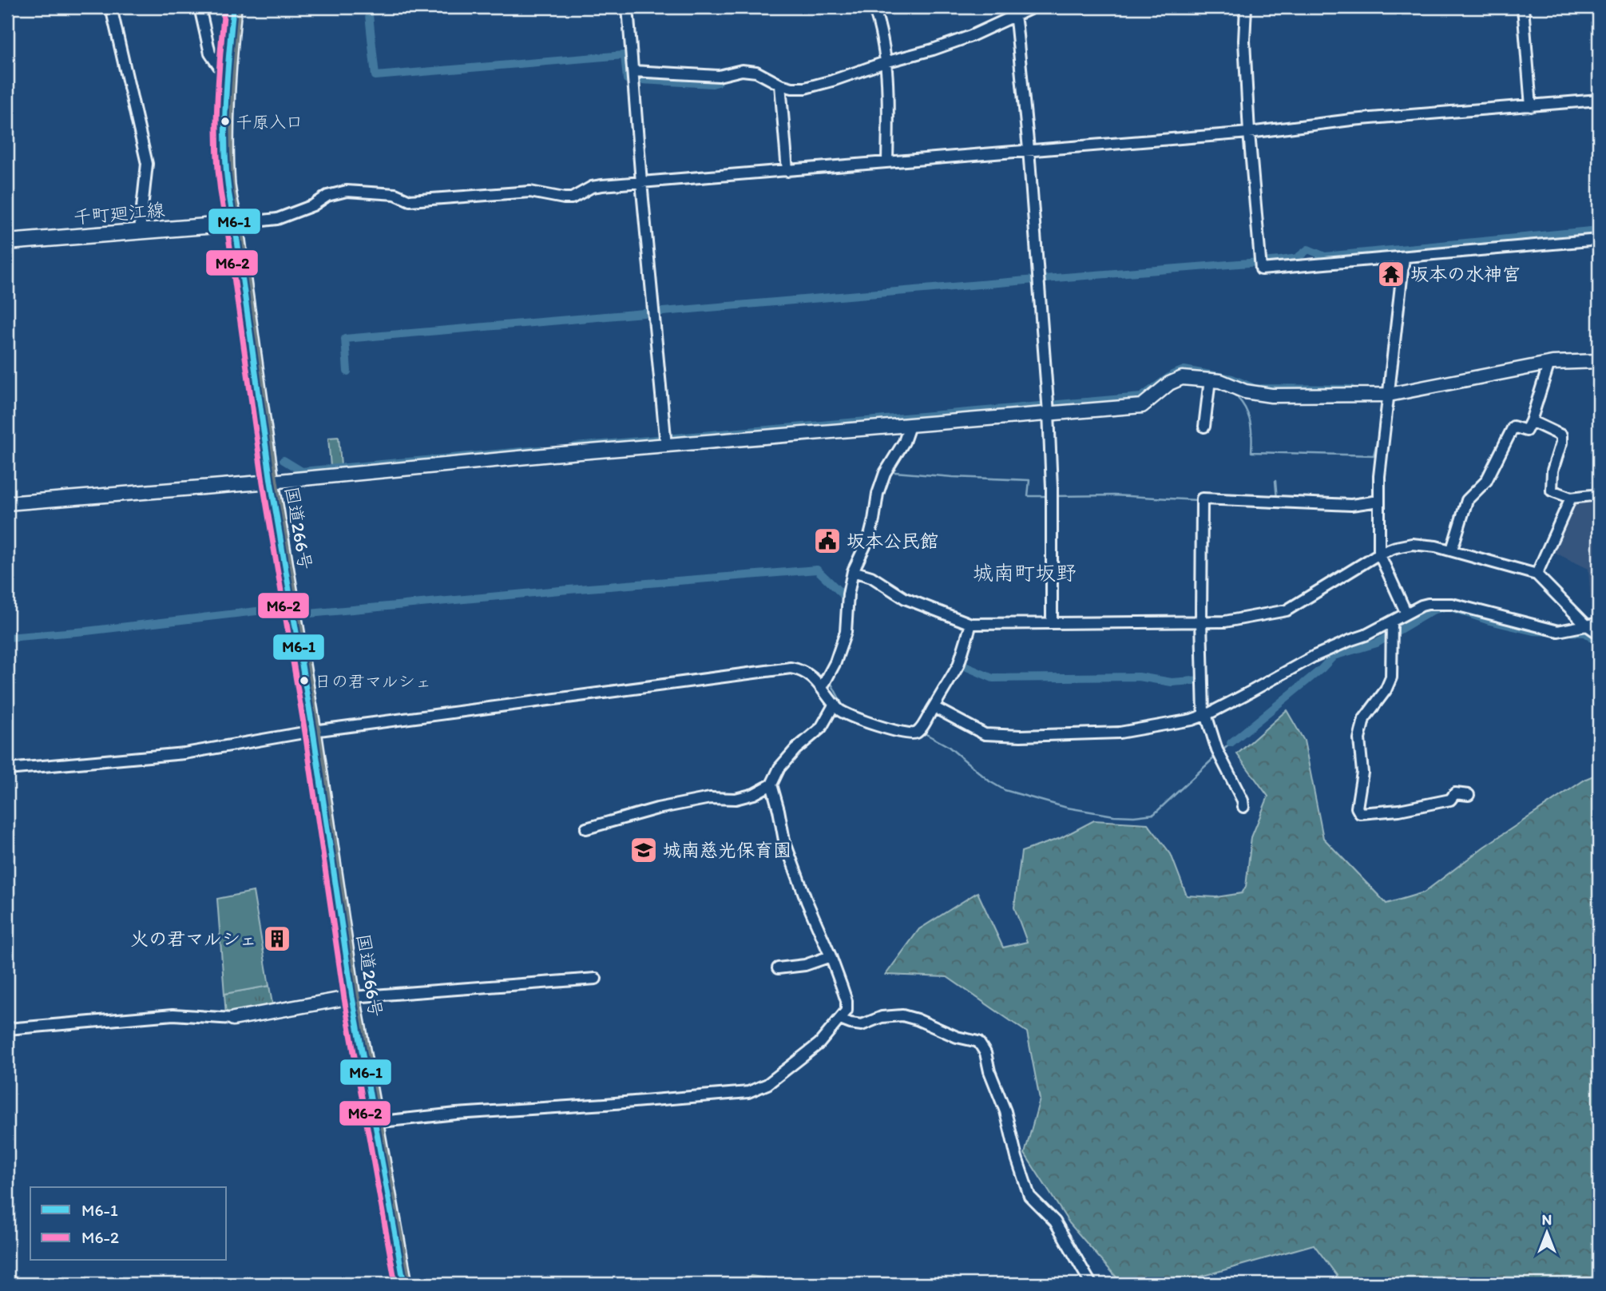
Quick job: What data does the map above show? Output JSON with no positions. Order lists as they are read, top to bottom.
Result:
{
  "streets": {
    "highway": ["国道266号"],
    "main road": ["千町廻江線"]
  },
  "crossings": [
    ["千町廻江線", "国道266号"]
  ],
  "districts": ["城南町坂野"],
  "places": {
    "other": ["千原入口", "日の君マルシェ"],
    "temple": ["坂本の水神宮"],
    "public building": ["坂本公民館"],
    "school or university": ["城南慈光保育園"],
    "building": ["火の君マルシェ"]
  },
  "lines": ["transit line M6-1", "transit line M6-2"],
  "legend": ["M6-1", "M6-2"],
  "north": "top"
}
